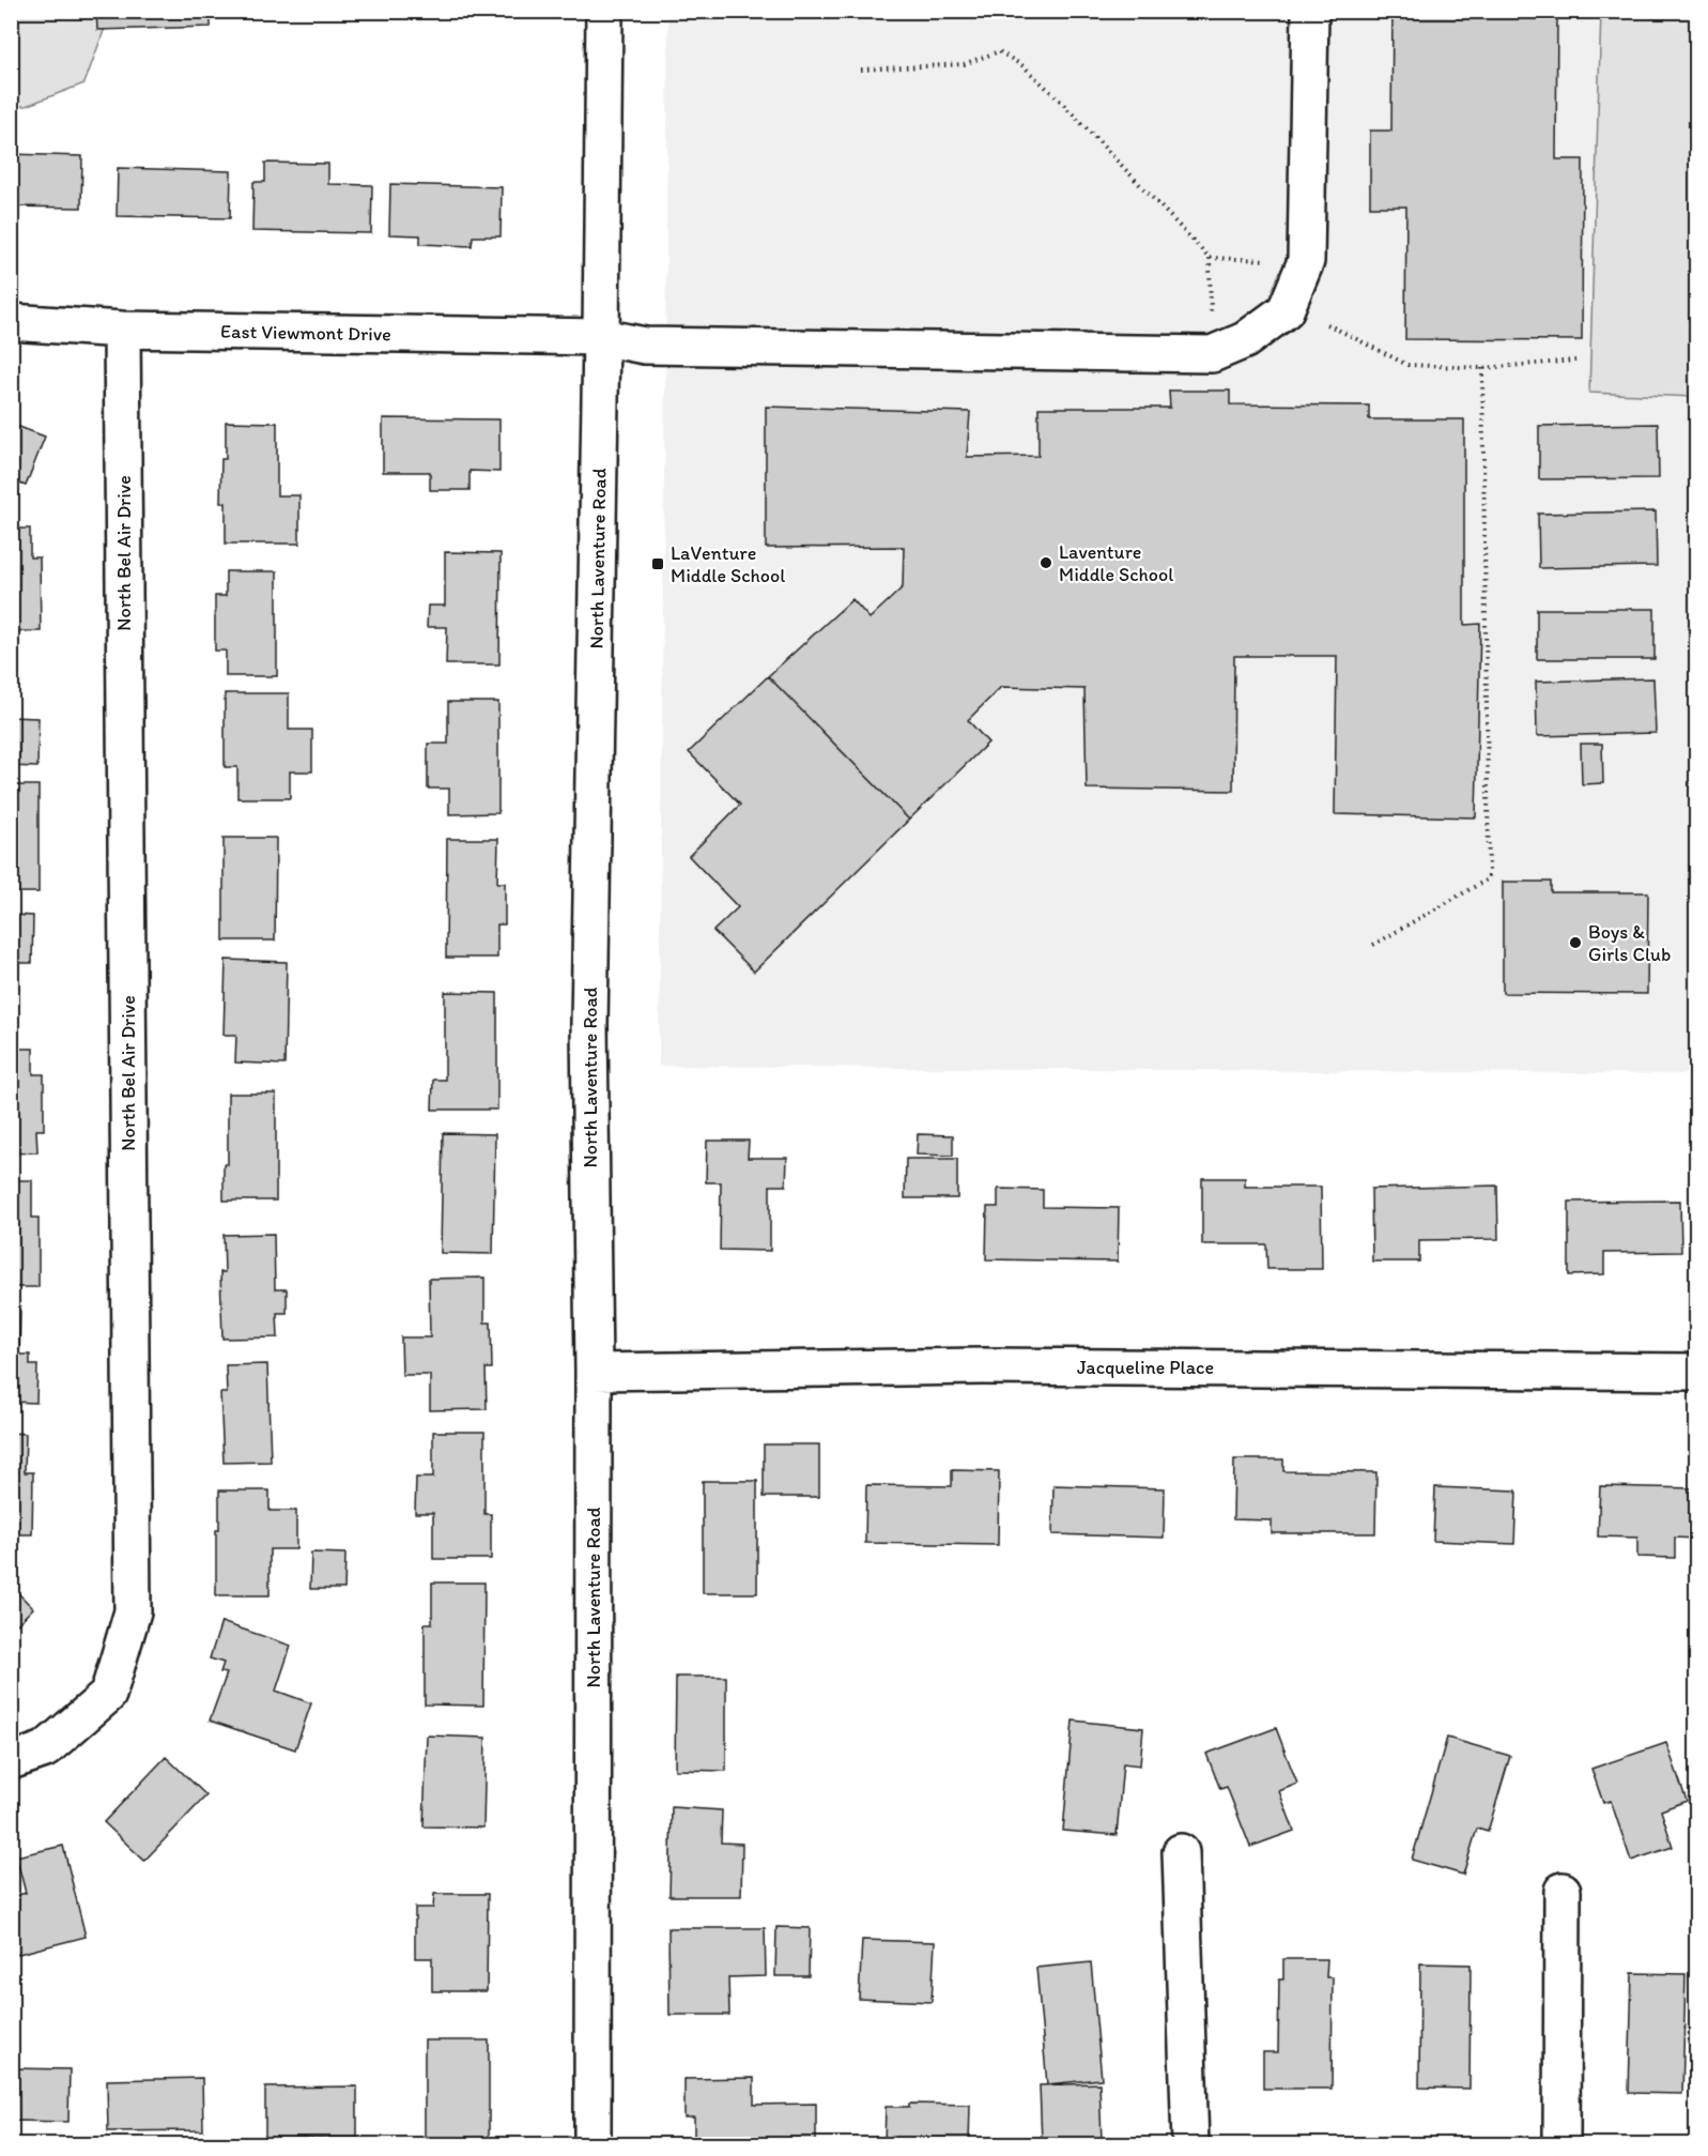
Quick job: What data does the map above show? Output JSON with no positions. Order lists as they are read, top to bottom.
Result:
{
  "streets": {
    "street": [
      "East Viewmont Drive",
      "North Bel Air Drive",
      "North Laventure Road",
      "Jacqueline Place"
    ]
  },
  "crossings": [
    ["East Viewmont Drive", "North Bel Air Drive"],
    ["East Viewmont Drive", "North Laventure Road"],
    ["North Laventure Road", "Jacqueline Place"]
  ],
  "places": {
    "other": ["Laventure Middle School", "Boys & Girls Club"],
    "transit": ["LaVenture Middle School"]
  }
}
